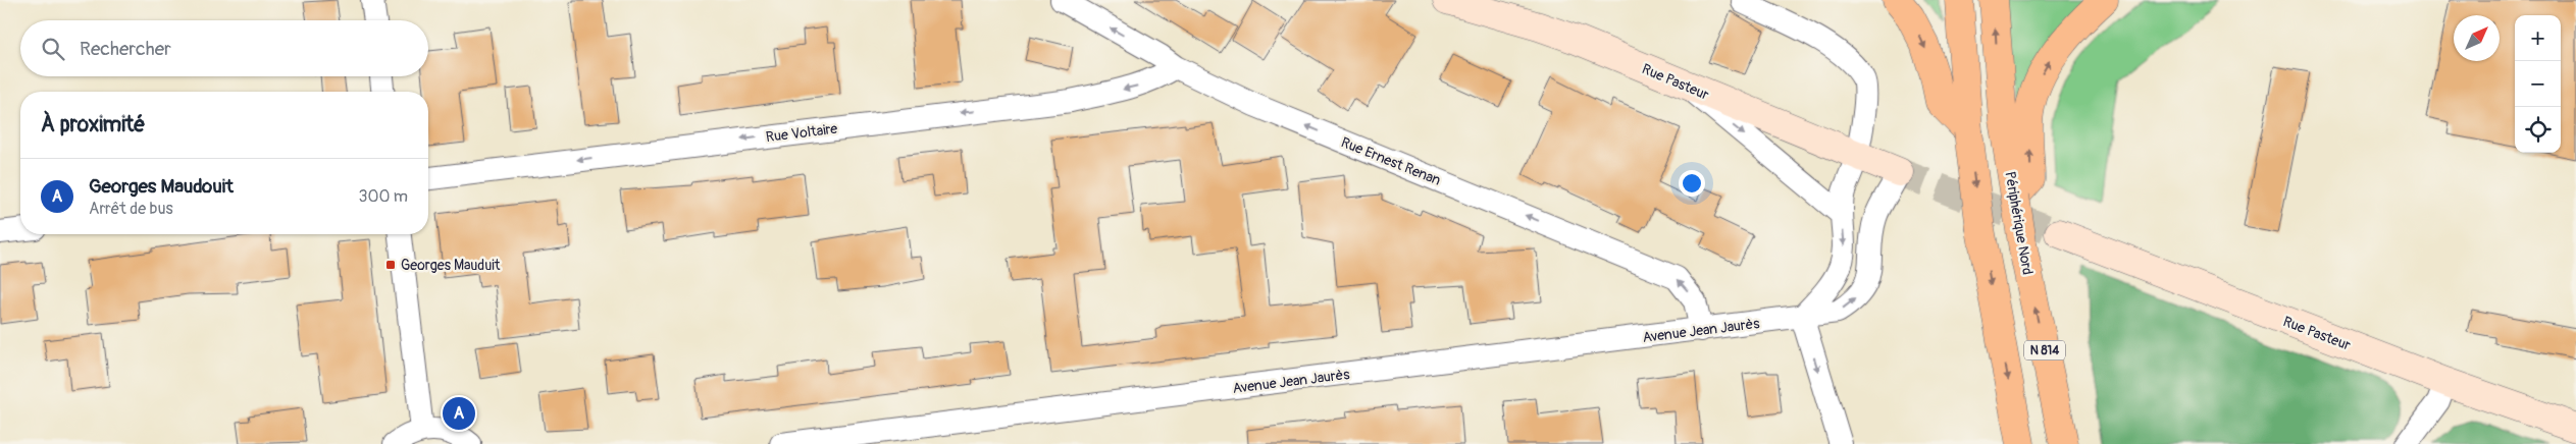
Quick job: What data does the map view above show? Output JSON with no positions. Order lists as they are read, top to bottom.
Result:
{
  "streets": {
    "highway": ["Périphérique Nord", "N 814"],
    "main road": ["Rue Pasteur"],
    "street": ["Rue Voltaire", "Rue Ernest Renan", "Avenue Jean Jaurès"]
  },
  "crossings": [
    ["Rue Pasteur", "Avenue Jean Jaurès"],
    ["Rue Voltaire", "Rue Ernest Renan"],
    ["Rue Ernest Renan", "Avenue Jean Jaurès"]
  ],
  "one_way": ["Rue Voltaire", "Rue Ernest Renan"],
  "places": {
    "transit": ["Georges Mauduit"]
  },
  "north": "top right",
  "page": {
    "map_buttons": ["+", "−"],
    "search": "Rechercher",
    "heading": "À proximité",
    "list": [
      {
        "mark": "A",
        "name": "Georges Maudouit",
        "note": "Arrêt de bus",
        "value": "300 m"
      }
    ],
    "pins": "A"
  }
}
